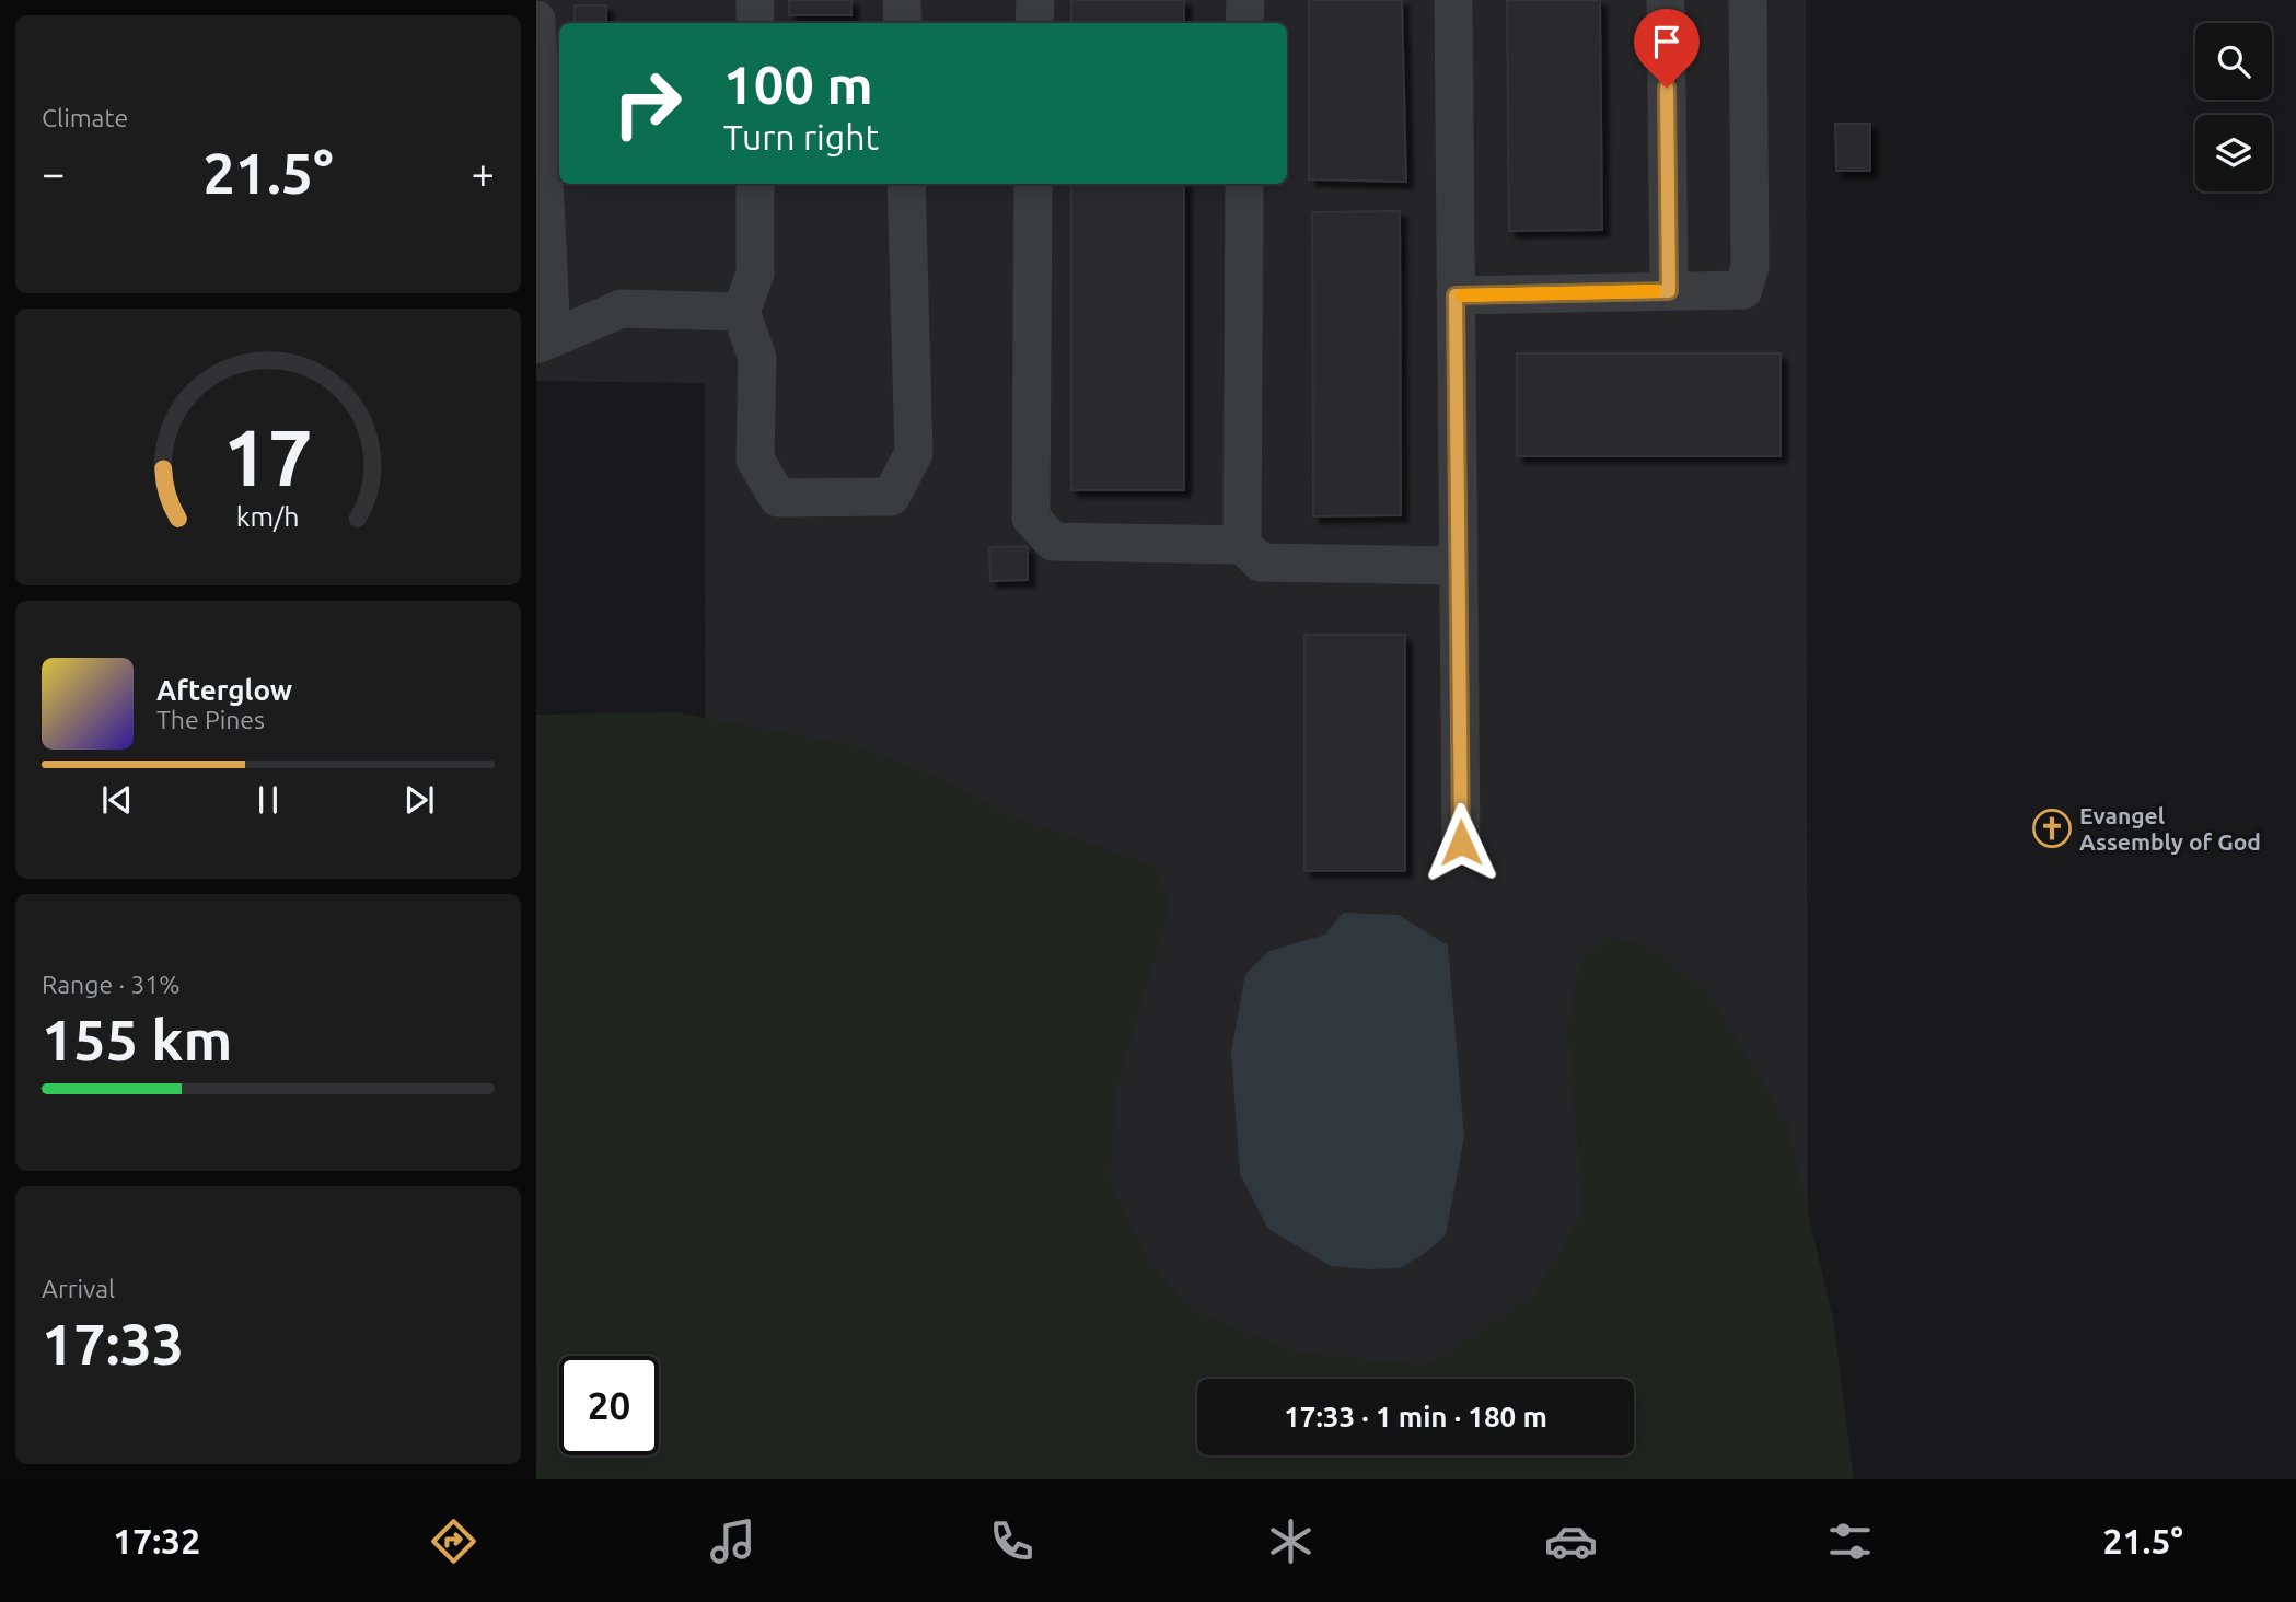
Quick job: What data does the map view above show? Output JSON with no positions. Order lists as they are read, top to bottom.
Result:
{
  "places": {
    "church": ["Evangel Assembly of God"]
  },
  "page": {
    "tile": [
      "Climate",
      ["Range · 31%", "155 km"],
      ["Arrival", "17:33"]
    ],
    "turn": ["100 m", "Turn right"],
    "heat": ["−", "21.5°", "+"],
    "song": ["Afterglow", "The Pines"],
    "limit": "20",
    "trip": "17:33 · 1 min · 180 m",
    "tabs": ["17:32", "21.5°"],
    "gauge": ["17", "km/h"]
  }
}
